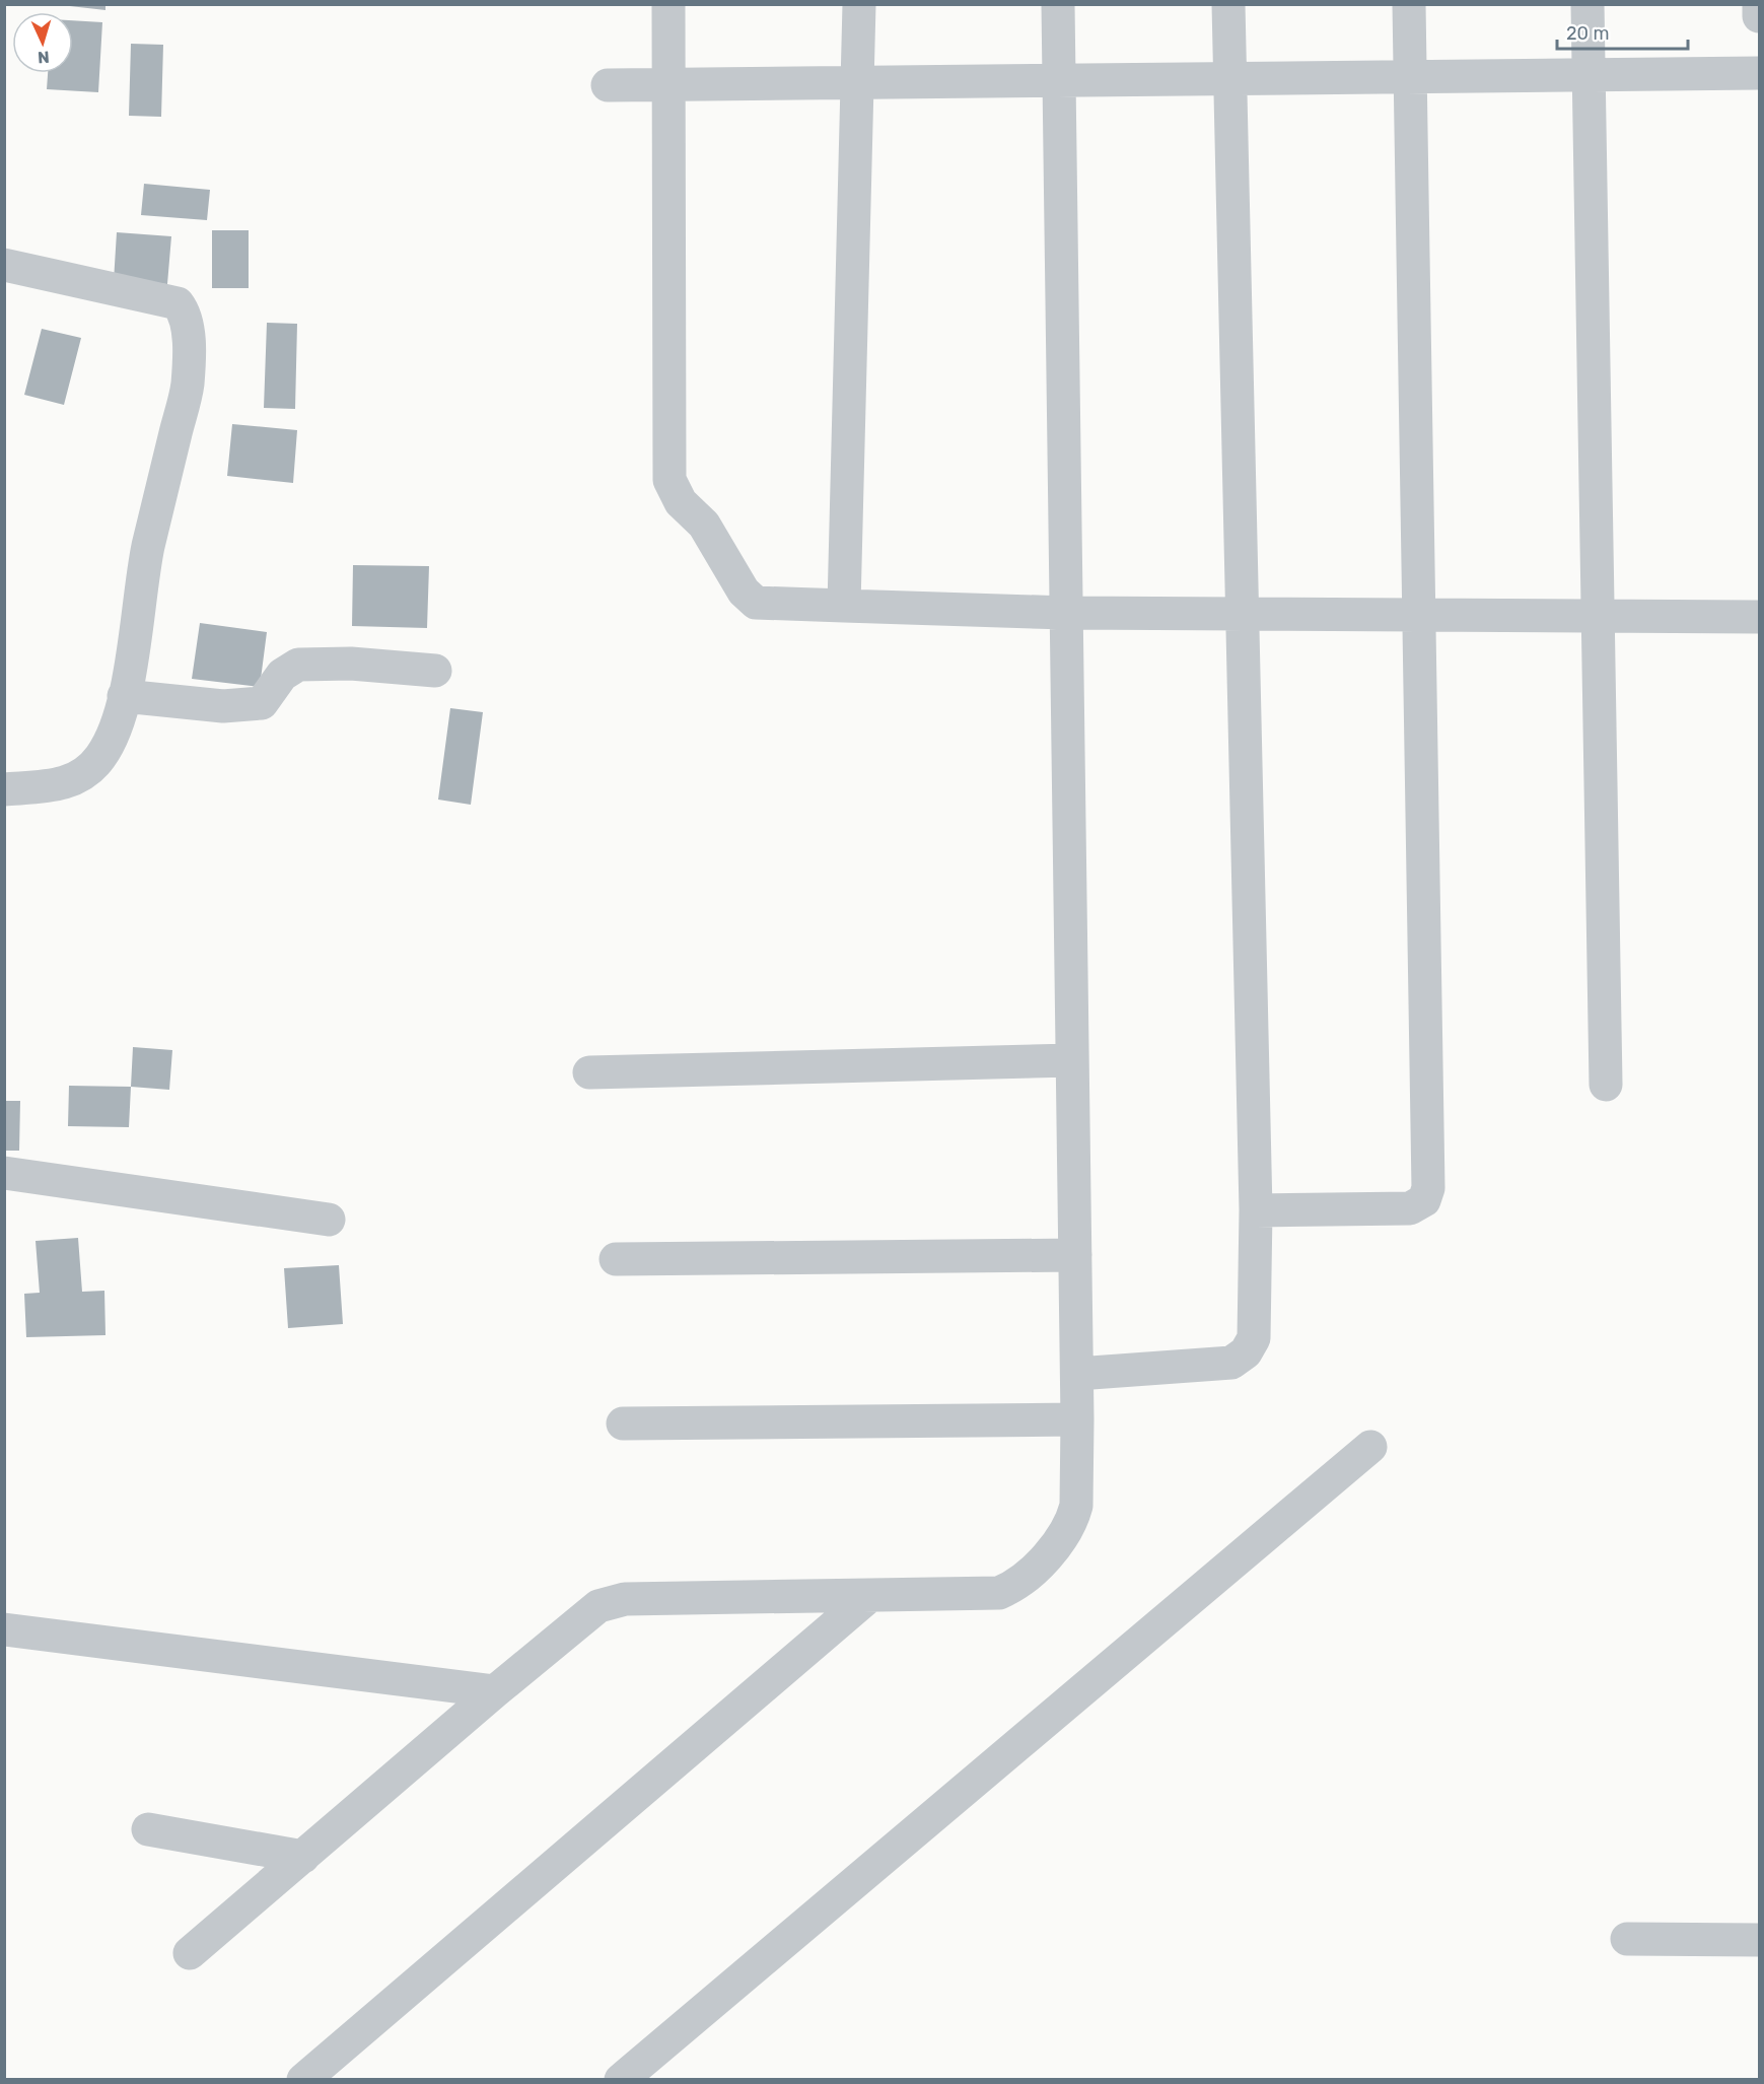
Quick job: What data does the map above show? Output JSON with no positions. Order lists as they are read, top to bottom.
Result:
{
  "scale_bar": "20 m",
  "north": "bottom"
}
